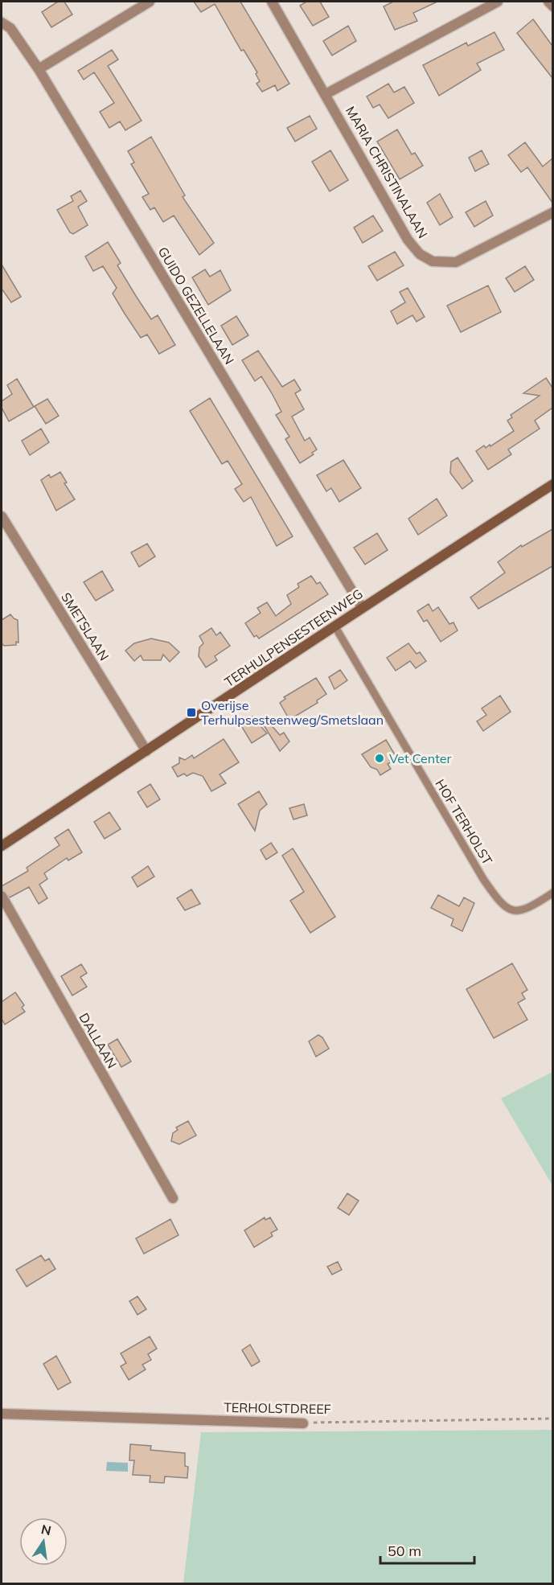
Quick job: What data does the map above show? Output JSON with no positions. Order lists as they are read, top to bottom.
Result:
{
  "streets": {
    "main road": ["TERHULPENSESTEENWEG"],
    "street": [
      "MARIA CHRISTINALAAN",
      "GUIDO GEZELLELAAN",
      "SMETSLAAN",
      "DALLAAN",
      "TERHOLSTDREEF"
    ],
    "lane": ["HOF TERHOLST"]
  },
  "crossings": [
    ["GUIDO GEZELLELAAN", "TERHULPENSESTEENWEG"],
    ["SMETSLAAN", "TERHULPENSESTEENWEG"],
    ["TERHULPENSESTEENWEG", "HOF TERHOLST"]
  ],
  "places": {
    "transit": ["Overijse Terhulpsesteenweg/Smetslaan"],
    "other": ["Vet Center"]
  },
  "scale_bar": "50 m",
  "north": "top"
}
